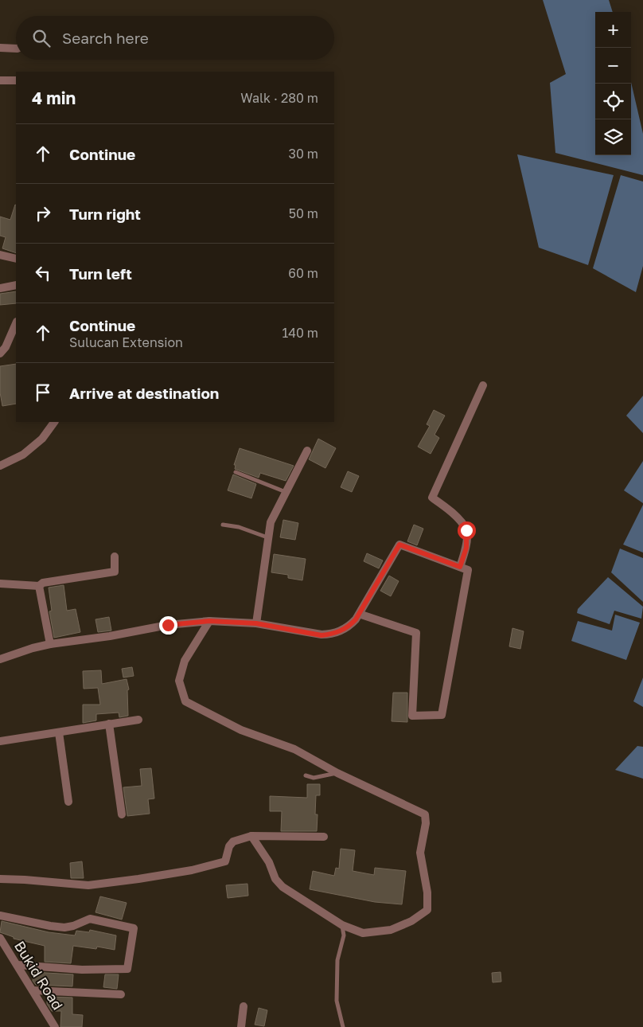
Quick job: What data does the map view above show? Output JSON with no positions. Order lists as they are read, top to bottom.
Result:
{
  "streets": {
    "street": ["Bukid Road"]
  },
  "page": {
    "map_buttons": ["+", "−"],
    "search": "Search here",
    "heading": ["4 min", "Walk · 280 m"],
    "list": [
      ["Continue", "30 m"],
      ["Turn right", "50 m"],
      ["Turn left", "60 m"],
      ["Continue", "Sulucan Extension", "140 m"],
      "Arrive at destination"
    ]
  }
}
